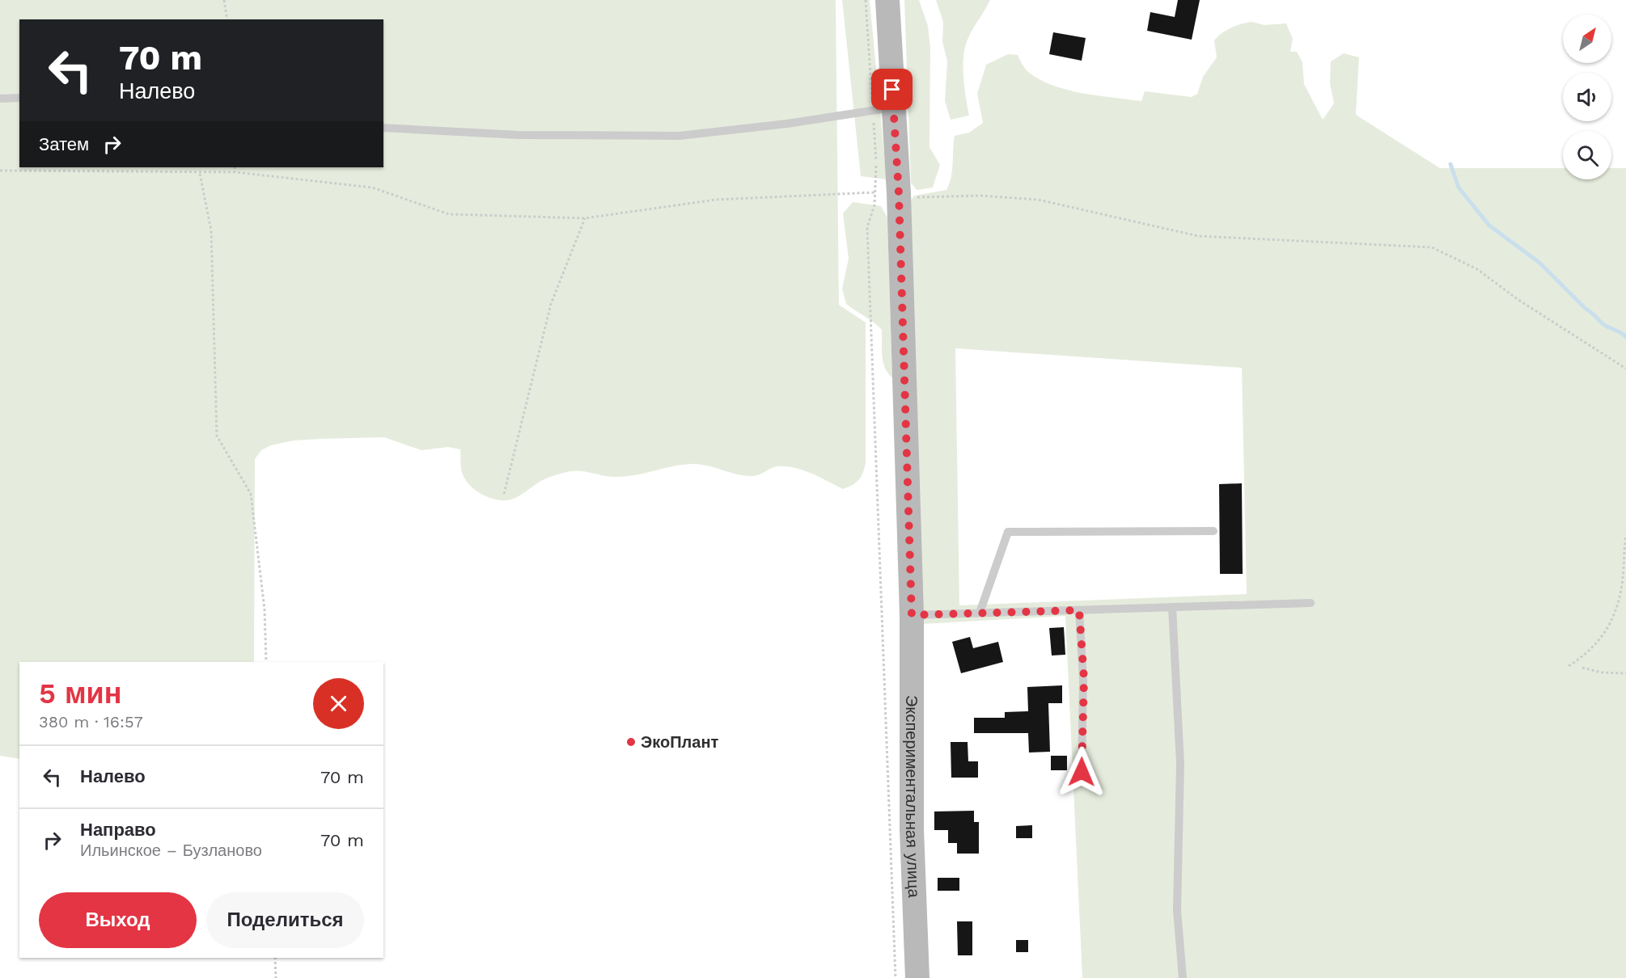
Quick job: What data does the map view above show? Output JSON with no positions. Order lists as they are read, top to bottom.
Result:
{
  "streets": {
    "street": ["Экспериментальная улица"]
  },
  "places": ["ЭкоПлант"],
  "north": "top right",
  "page": {
    "turn": ["70 m", "Налево"],
    "then": "Затем",
    "heading": ["5 мин", "380 m · 16:57"],
    "list": [
      {
        "name": "Налево",
        "value": "70 m"
      },
      {
        "name": "Направо",
        "note": "Ильинское – Бузланово",
        "value": "70 m"
      }
    ],
    "buttons": ["Выход", "Поделиться"]
  }
}
